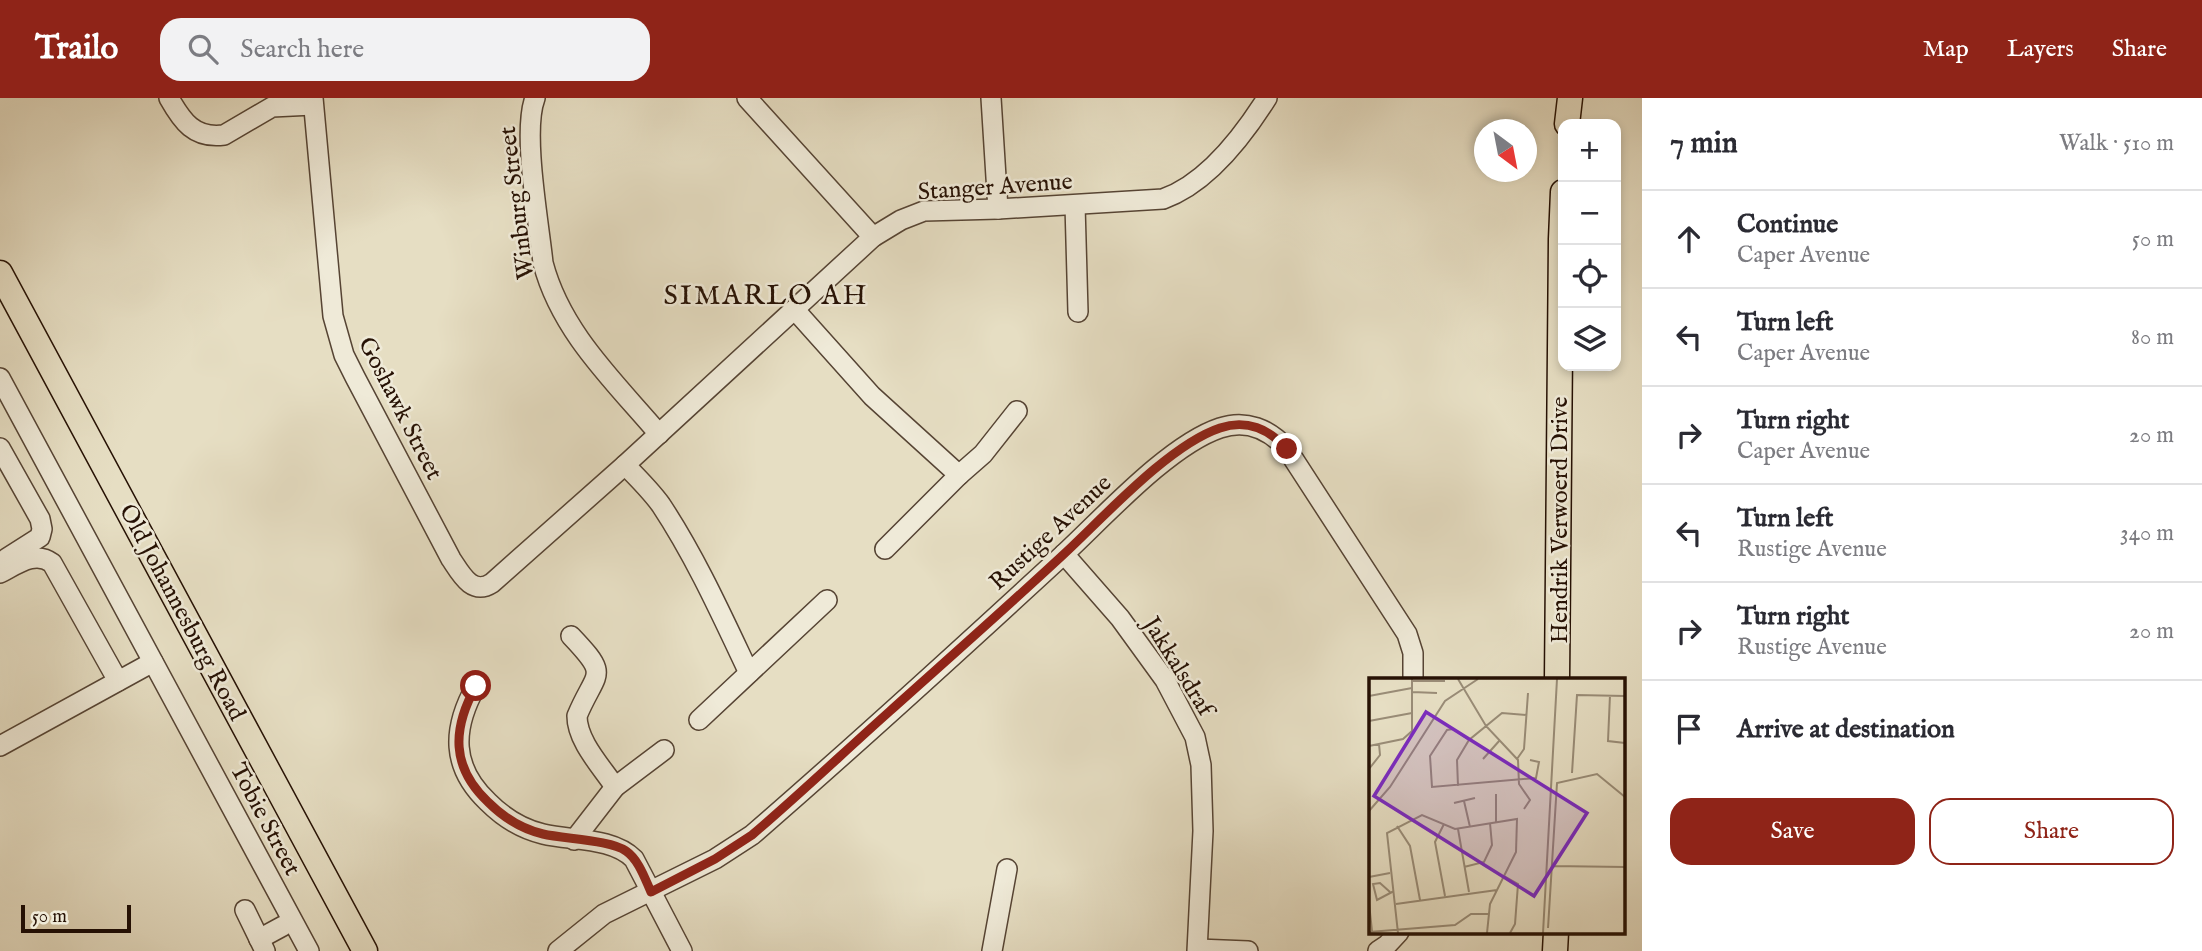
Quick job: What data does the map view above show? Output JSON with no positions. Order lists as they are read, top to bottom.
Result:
{
  "streets": {
    "main road": ["Hendrik Verwoerd Drive", "Old Johannesburg Road"],
    "street": [
      "Stanger Avenue",
      "Winburg Street",
      "Goshawk Street",
      "Rustige Avenue",
      "Jakkalsdraf",
      "Tobie Street"
    ]
  },
  "crossings": [
    ["Stanger Avenue", "Winburg Street"],
    ["Stanger Avenue", "Goshawk Street"],
    ["Rustige Avenue", "Jakkalsdraf"]
  ],
  "districts": ["SIMARLO AH"],
  "scale_bar": "50 m",
  "north": "bottom right",
  "page": {
    "header": "Trailo",
    "search": "Search here",
    "nav": ["Map", "Layers", "Share"],
    "heading": ["7 min", "Walk · 510 m"],
    "map_buttons": ["+", "−"],
    "list": [
      ["Continue", "Caper Avenue", "50 m"],
      ["Turn left", "Caper Avenue", "80 m"],
      ["Turn right", "Caper Avenue", "20 m"],
      ["Turn left", "Rustige Avenue", "340 m"],
      ["Turn right", "Rustige Avenue", "20 m"],
      "Arrive at destination"
    ],
    "buttons": ["Save", "Share"],
    "scale": "50 m"
  }
}
